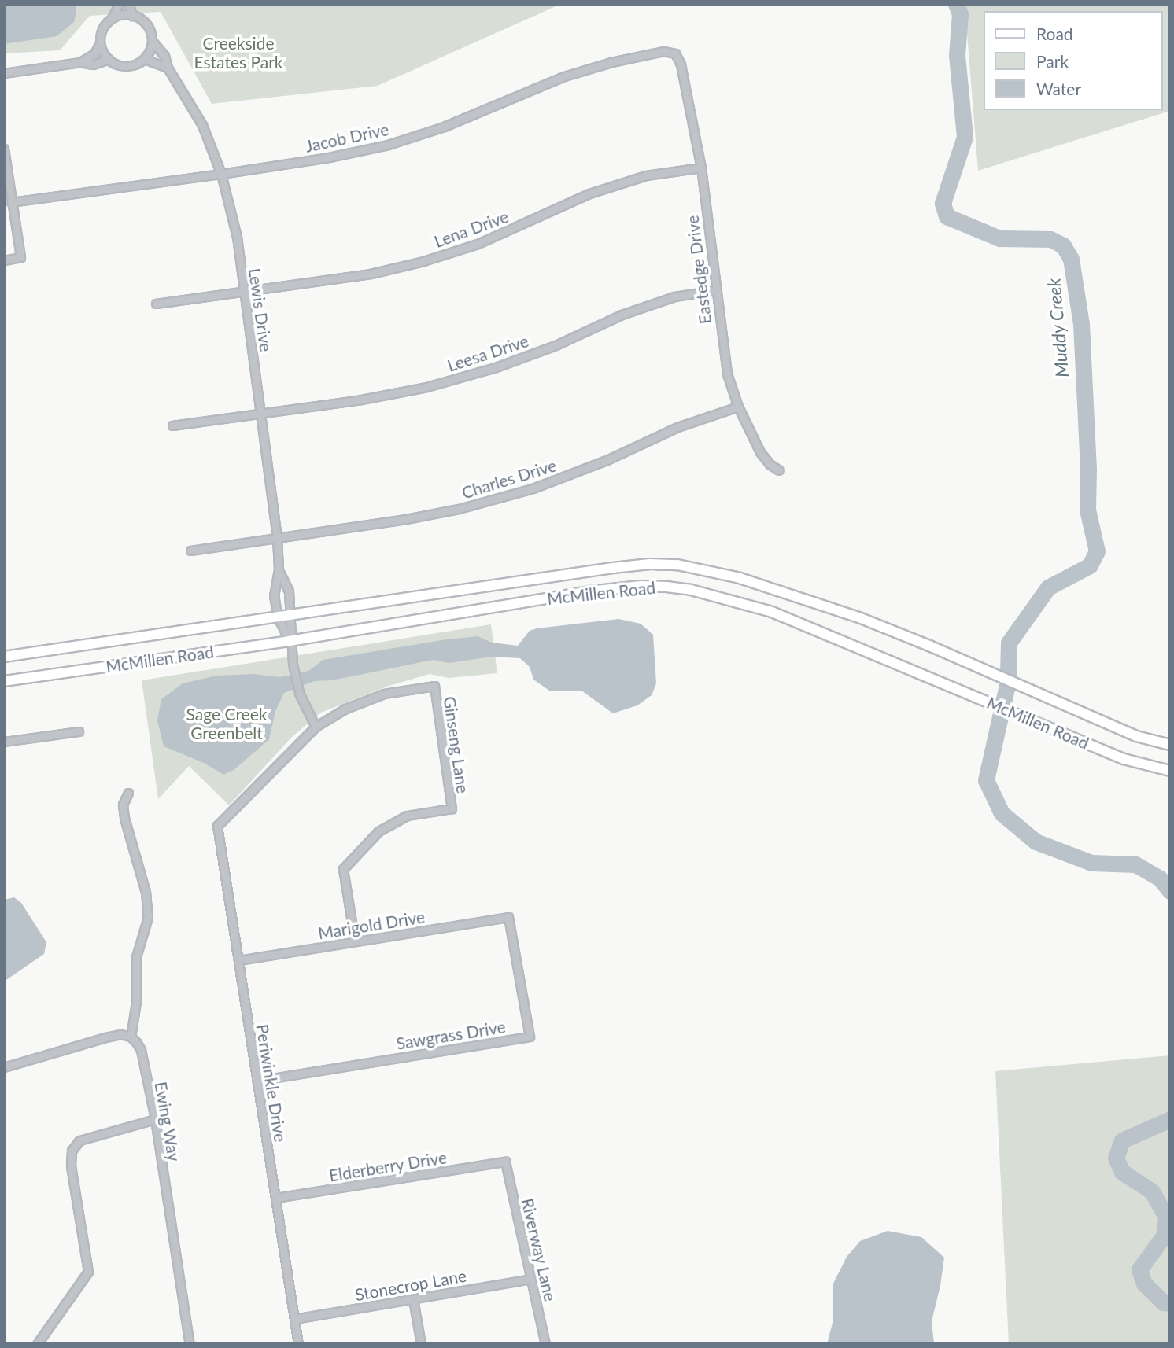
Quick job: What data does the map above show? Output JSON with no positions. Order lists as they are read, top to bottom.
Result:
{
  "streets": {
    "main road": ["McMillen Road"],
    "street": [
      "Jacob Drive",
      "Lena Drive",
      "Eastedge Drive",
      "Lewis Drive",
      "Leesa Drive",
      "Charles Drive",
      "Ginseng Lane",
      "Marigold Drive",
      "Sawgrass Drive",
      "Periwinkle Drive",
      "Ewing Way",
      "Elderberry Drive",
      "Riverway Lane",
      "Stonecrop Lane"
    ]
  },
  "crossings": [
    ["Jacob Drive", "Eastedge Drive"],
    ["Jacob Drive", "Lewis Drive"],
    ["Lena Drive", "Eastedge Drive"],
    ["Lena Drive", "Lewis Drive"],
    ["Eastedge Drive", "Leesa Drive"],
    ["Eastedge Drive", "Charles Drive"],
    ["Lewis Drive", "Leesa Drive"],
    ["Lewis Drive", "Charles Drive"],
    ["Lewis Drive", "McMillen Road"],
    ["Lewis Drive", "Ginseng Lane"],
    ["Lewis Drive", "Periwinkle Drive"],
    ["Ginseng Lane", "Marigold Drive"],
    ["Ginseng Lane", "Periwinkle Drive"],
    ["Marigold Drive", "Sawgrass Drive"],
    ["Marigold Drive", "Periwinkle Drive"],
    ["Sawgrass Drive", "Periwinkle Drive"],
    ["Periwinkle Drive", "Elderberry Drive"],
    ["Periwinkle Drive", "Stonecrop Lane"],
    ["Elderberry Drive", "Riverway Lane"],
    ["Riverway Lane", "Stonecrop Lane"]
  ],
  "water": ["Muddy Creek"],
  "parks": ["Creekside Estates Park", "Sage Creek Greenbelt"],
  "legend": ["Road", "Park", "Water"]
}
